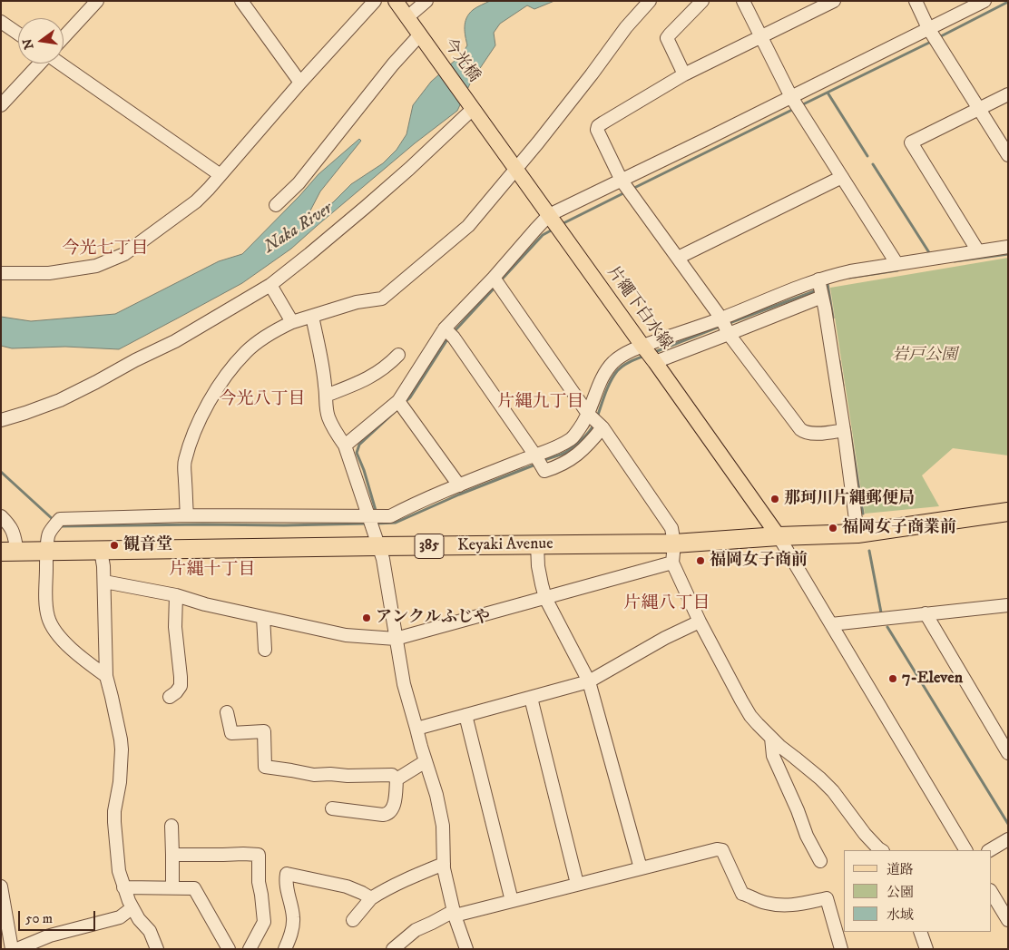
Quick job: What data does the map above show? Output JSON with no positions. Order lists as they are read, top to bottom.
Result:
{
  "streets": {
    "highway": ["Keyaki Avenue", "385"],
    "main road": ["今光橋", "片繩下白水線"]
  },
  "crossings": [
    ["今光橋", "片繩下白水線"],
    ["片繩下白水線", "Keyaki Avenue"]
  ],
  "districts": [
    "今光七丁目",
    "今光八丁目",
    "片縄九丁目",
    "片縄十丁目",
    "片縄八丁目"
  ],
  "water": ["Naka River"],
  "parks": ["岩戸公園"],
  "places": [
    "那珂川片縄郵便局",
    "福岡女子商業前",
    "観音堂",
    "福岡女子商前",
    "アンクルふじや",
    "7-Eleven"
  ],
  "legend": ["道路", "公園", "水域"],
  "scale_bar": "50 m",
  "north": "left"
}
